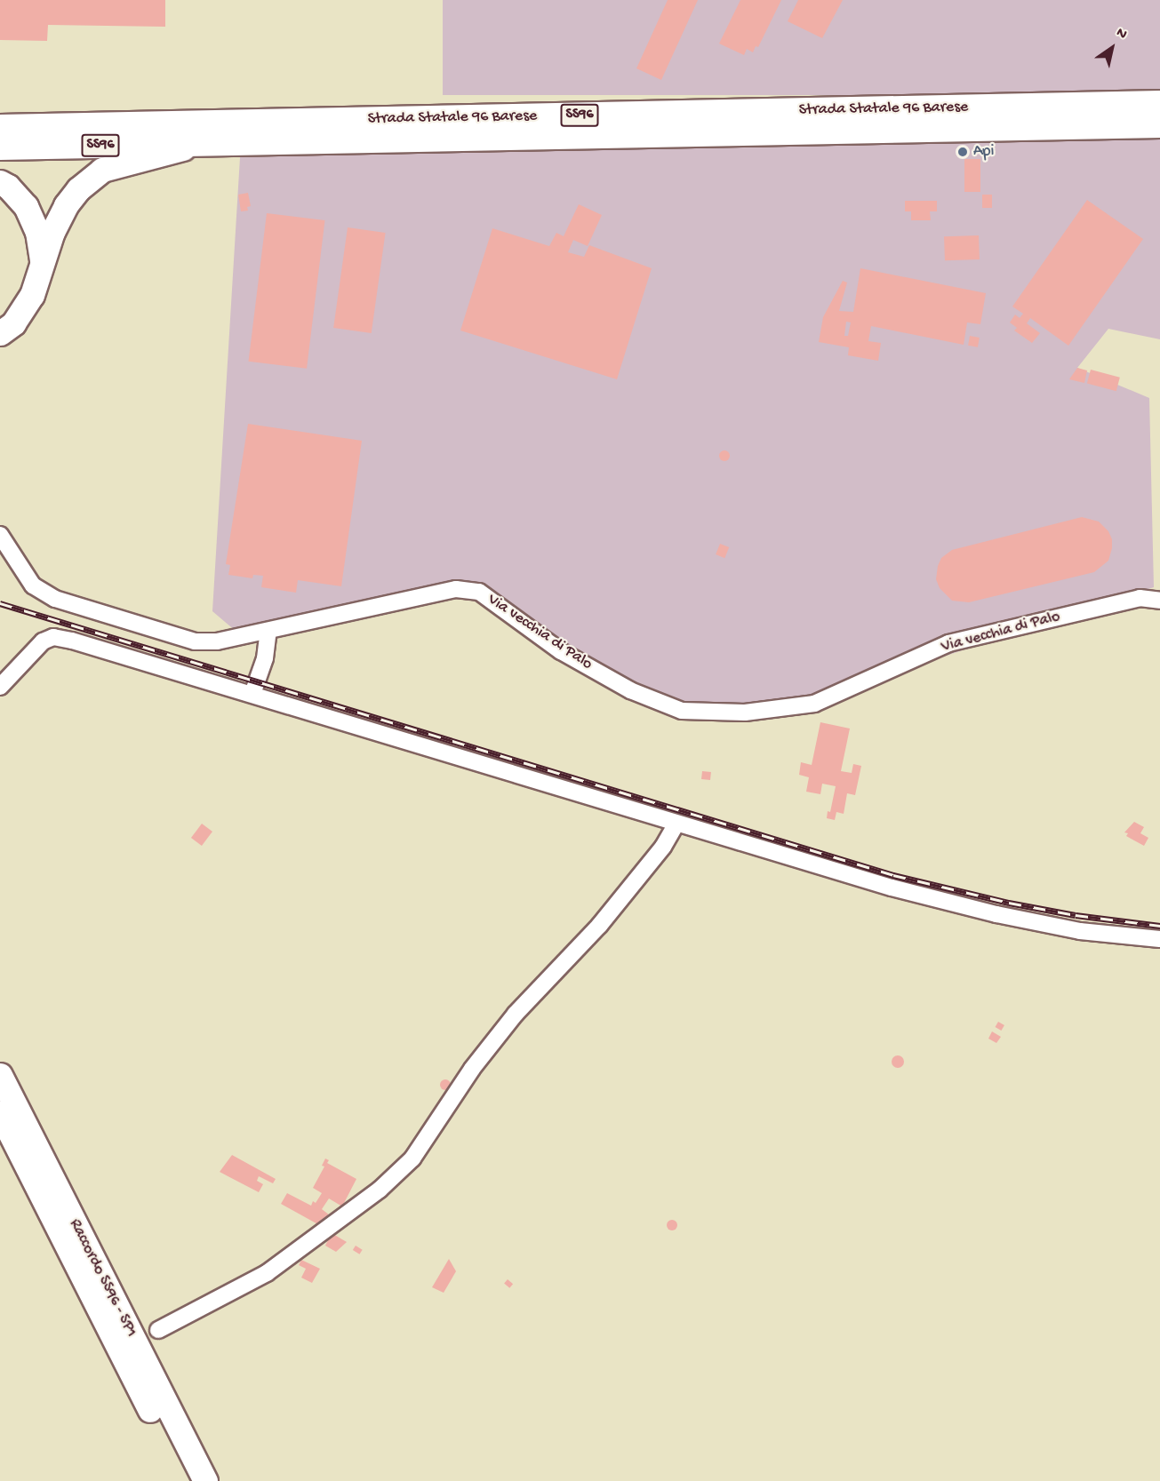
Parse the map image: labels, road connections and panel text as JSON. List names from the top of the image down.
{
  "streets": {
    "main road": ["Strada Statale 96 Barese", "SS96", "Raccordo SS96 - SP1"],
    "street": ["Via vecchia di Palo"]
  },
  "places": ["Api"],
  "north": "top right"
}
